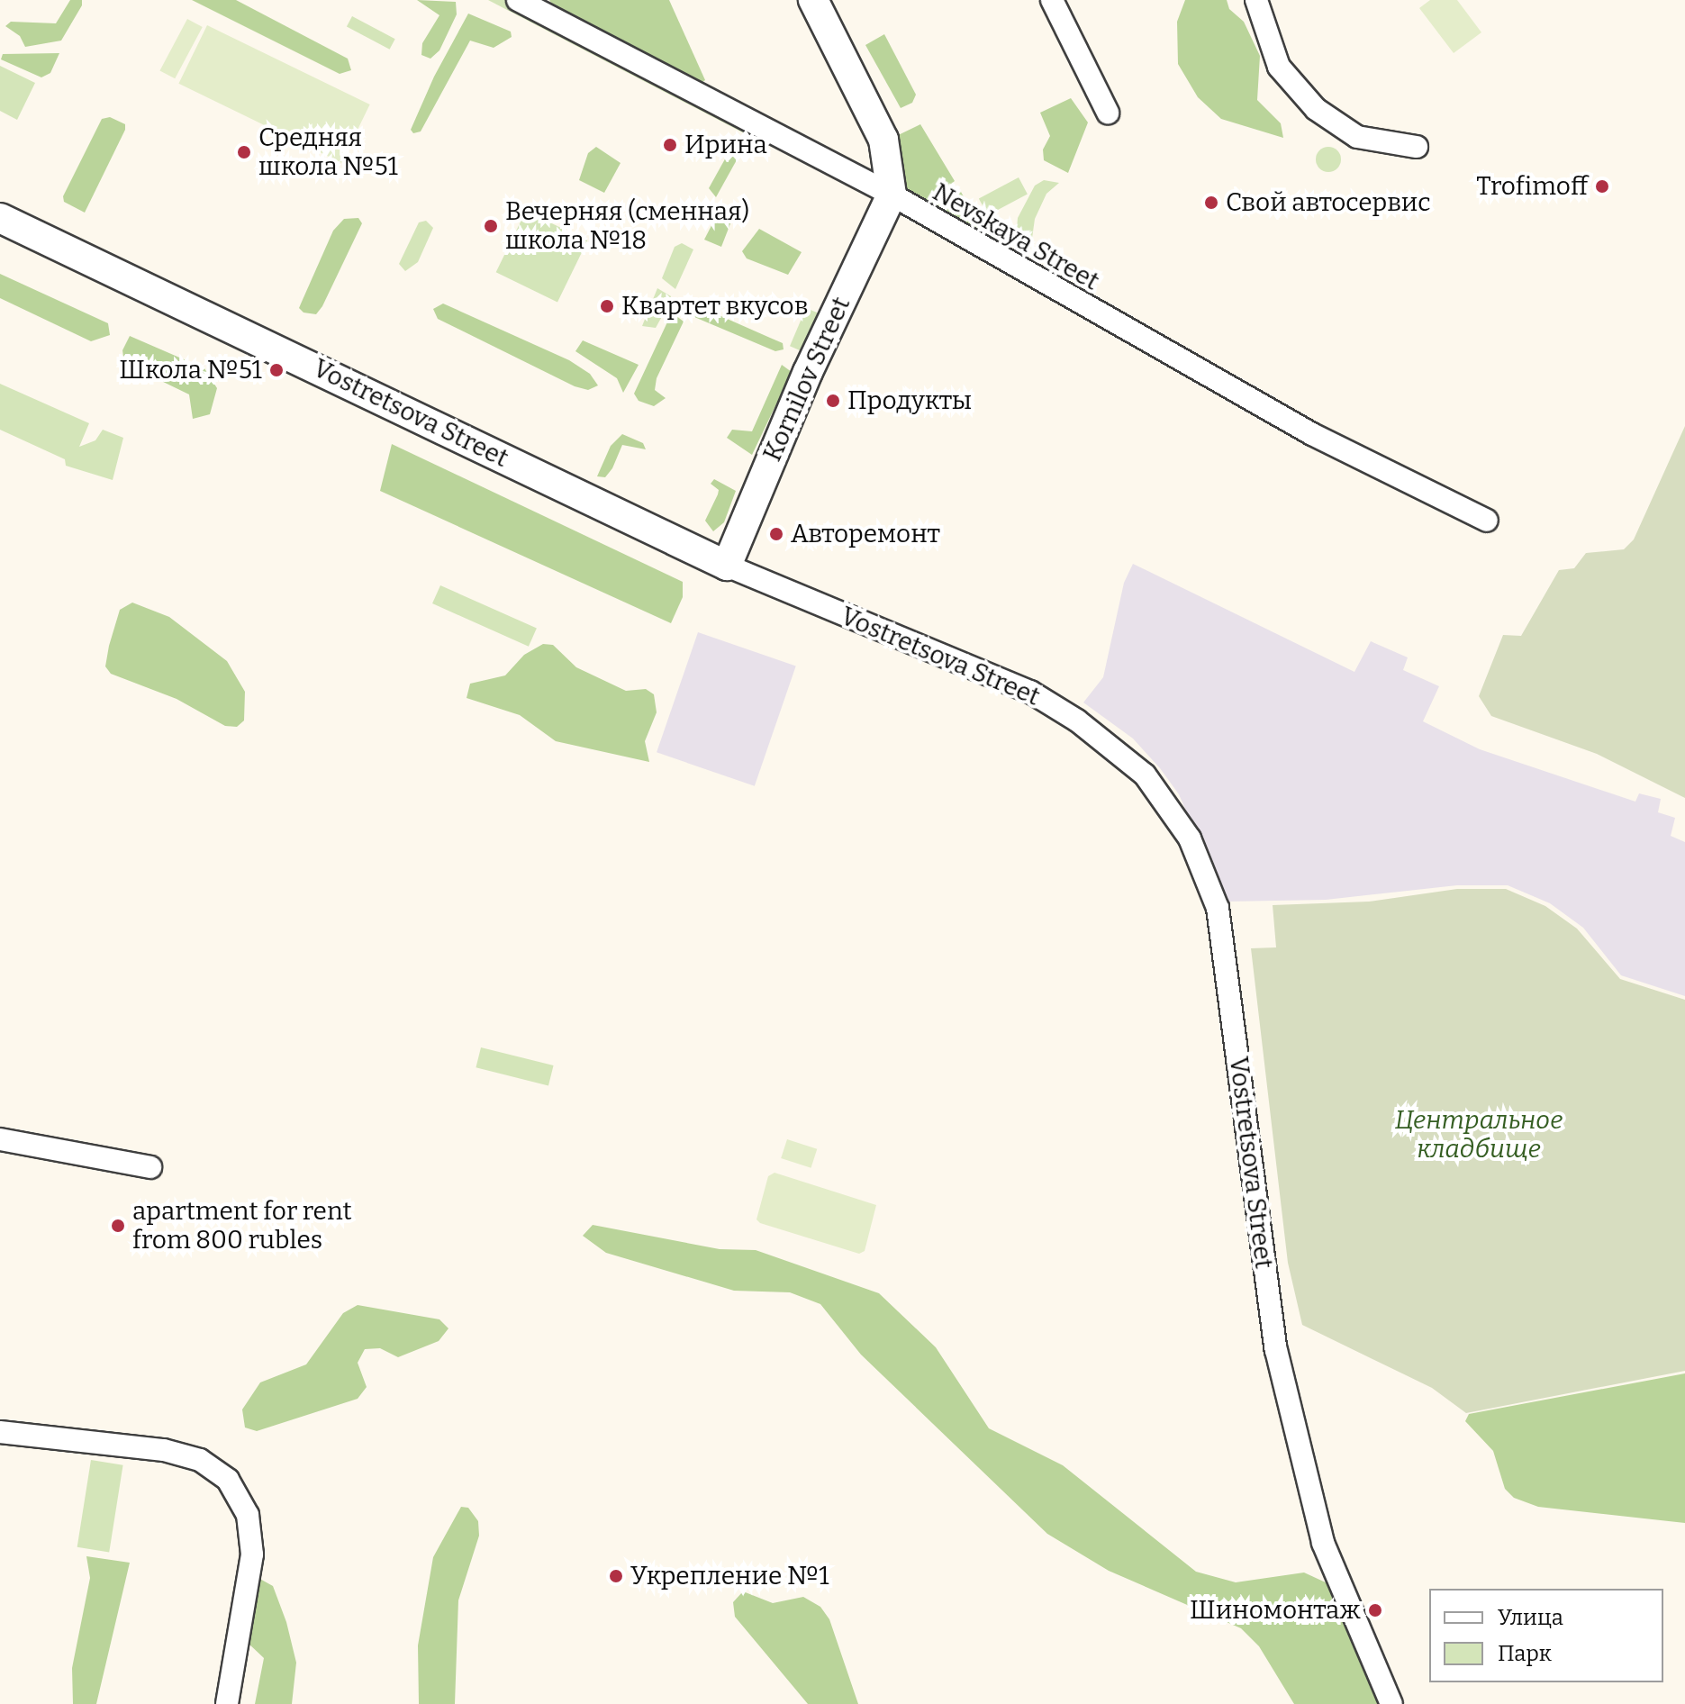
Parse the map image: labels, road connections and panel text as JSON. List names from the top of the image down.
{
  "streets": {
    "street": ["Nevskaya Street", "Kornilov Street", "Vostretsova Street"]
  },
  "crossings": [
    ["Nevskaya Street", "Kornilov Street"],
    ["Kornilov Street", "Vostretsova Street"]
  ],
  "parks": ["Центральное кладбище"],
  "places": [
    "Ирина",
    "Средняя школа №51",
    "Trofimoff",
    "Свой автосервис",
    "Вечерняя (сменная) школа №18",
    "Квартет вкусов",
    "Школа №51",
    "Продукты",
    "Авторемонт",
    "apartment for rent from 800 rubles",
    "Укрепление №1",
    "Шиномонтаж"
  ],
  "legend": ["Улица", "Парк"]
}
